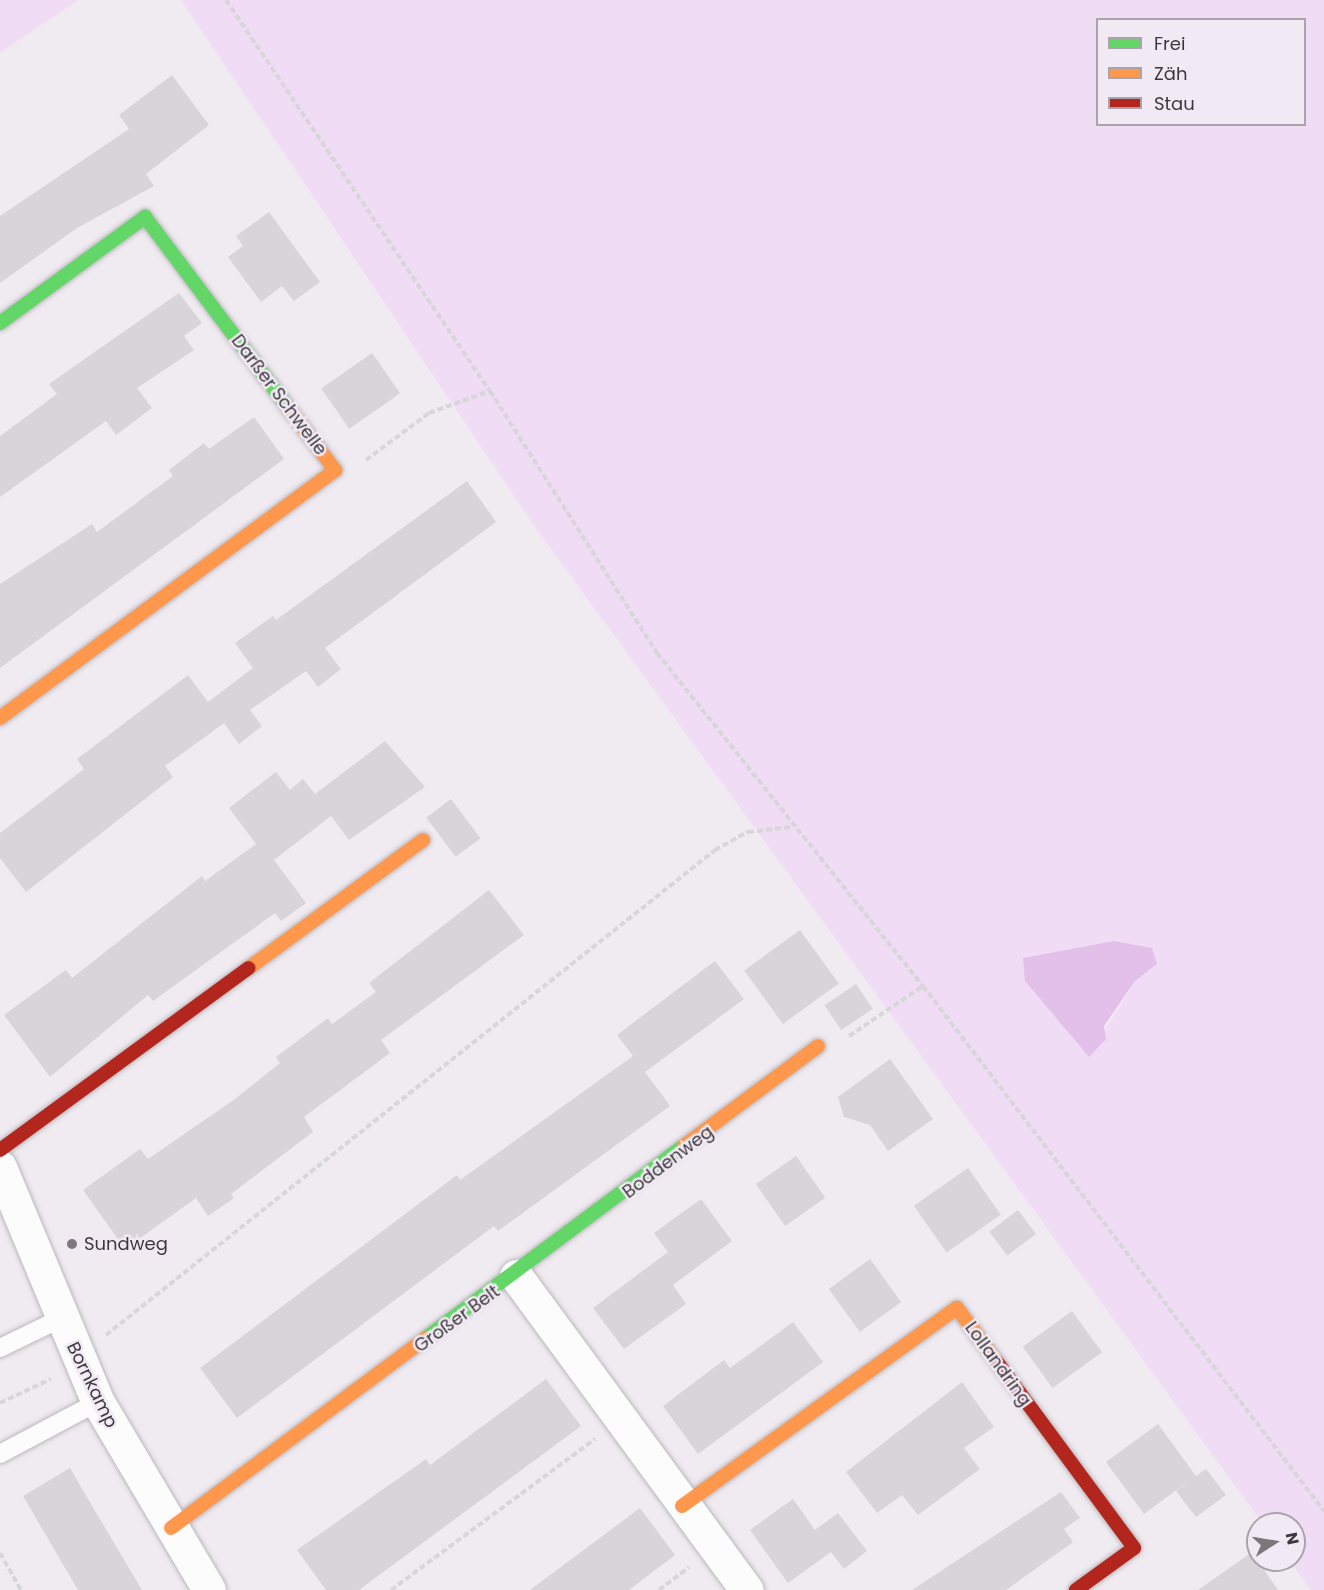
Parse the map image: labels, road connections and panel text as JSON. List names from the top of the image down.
{
  "streets": {
    "street": [
      "Darßer Schwelle",
      "Boddenweg",
      "Großer Belt",
      "Lollandring",
      "Bornkamp"
    ]
  },
  "crossings": [
    ["Boddenweg", "Großer Belt"],
    ["Großer Belt", "Lollandring"],
    ["Großer Belt", "Bornkamp"]
  ],
  "places": ["Sundweg"],
  "legend": ["Frei", "Zäh", "Stau"],
  "north": "right"
}
